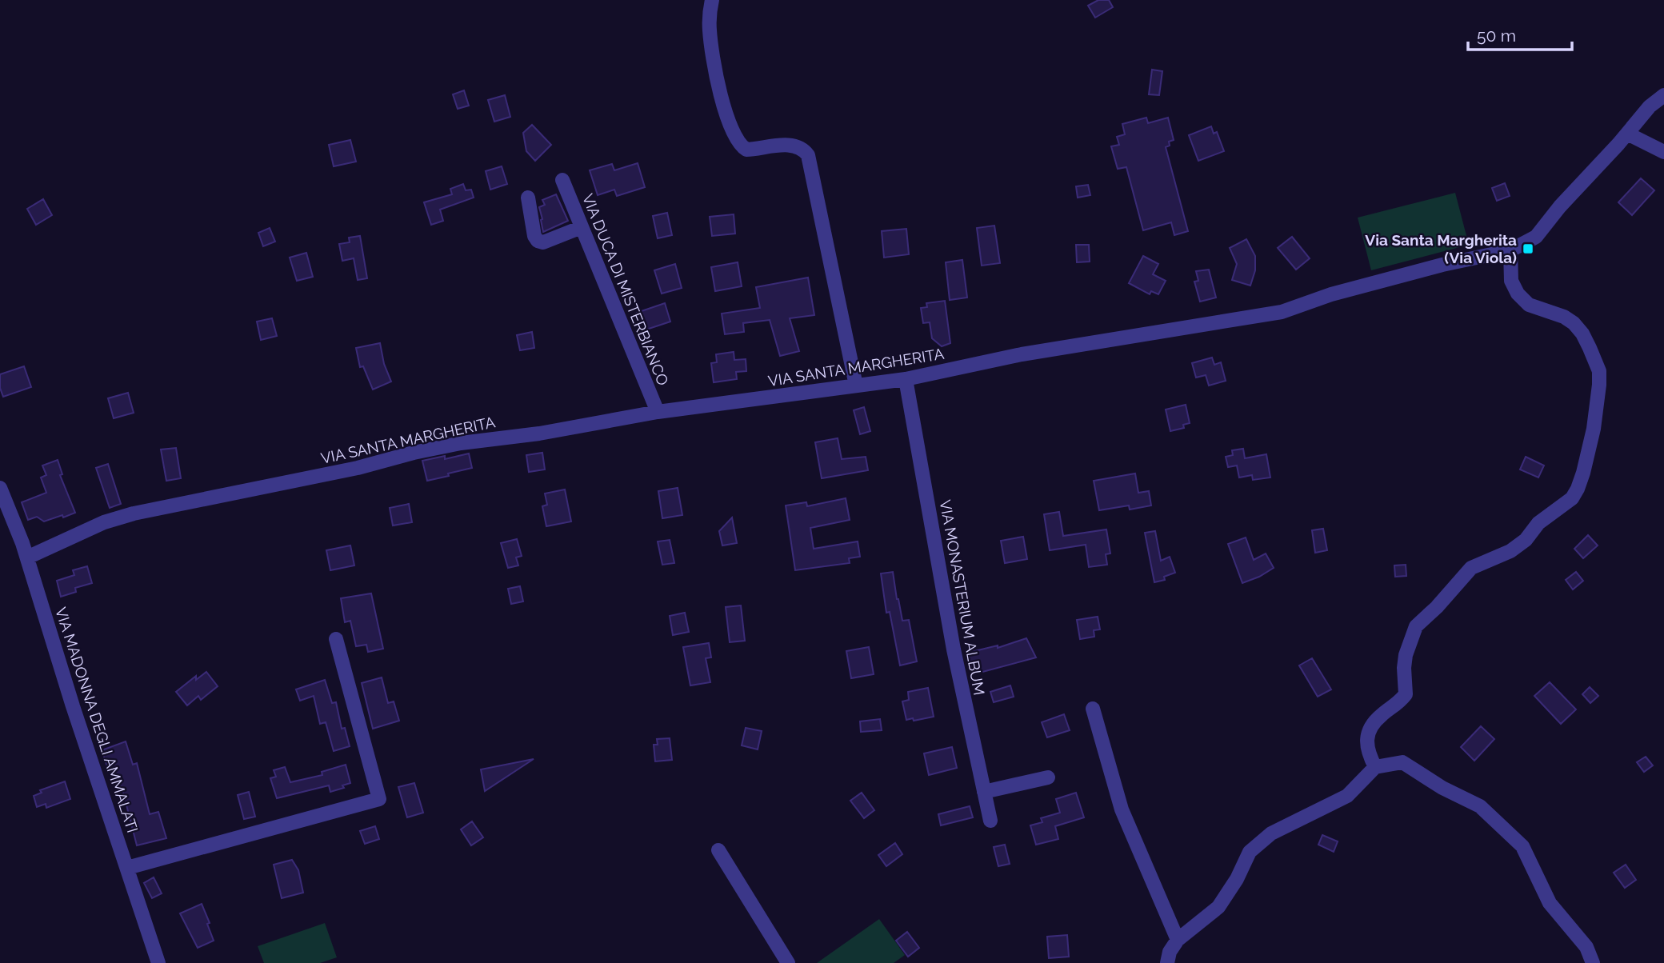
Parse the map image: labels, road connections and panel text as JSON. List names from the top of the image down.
{
  "streets": {
    "street": [
      "VIA DUCA DI MISTERBIANCO",
      "VIA SANTA MARGHERITA",
      "VIA MONASTERIUM ALBUM",
      "VIA MADONNA DEGLI AMMALATI"
    ]
  },
  "crossings": [
    ["VIA DUCA DI MISTERBIANCO", "VIA SANTA MARGHERITA"],
    ["VIA SANTA MARGHERITA", "VIA MONASTERIUM ALBUM"],
    ["VIA SANTA MARGHERITA", "VIA MADONNA DEGLI AMMALATI"]
  ],
  "places": {
    "transit": ["Via Santa Margherita (Via Viola)"]
  },
  "scale_bar": "50 m"
}
